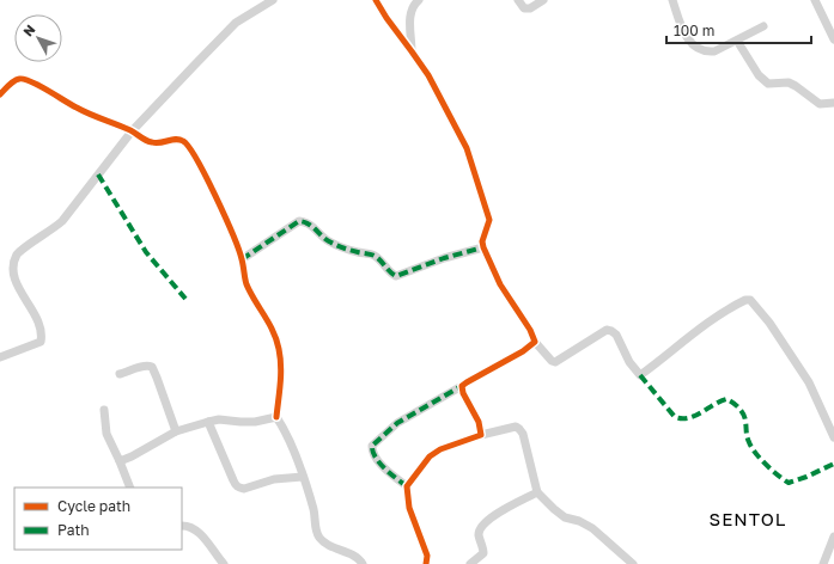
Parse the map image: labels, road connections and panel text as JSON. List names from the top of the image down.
{
  "districts": ["SENTOL"],
  "legend": ["Cycle path", "Path"],
  "scale_bar": "100 m",
  "north": "top left"
}
